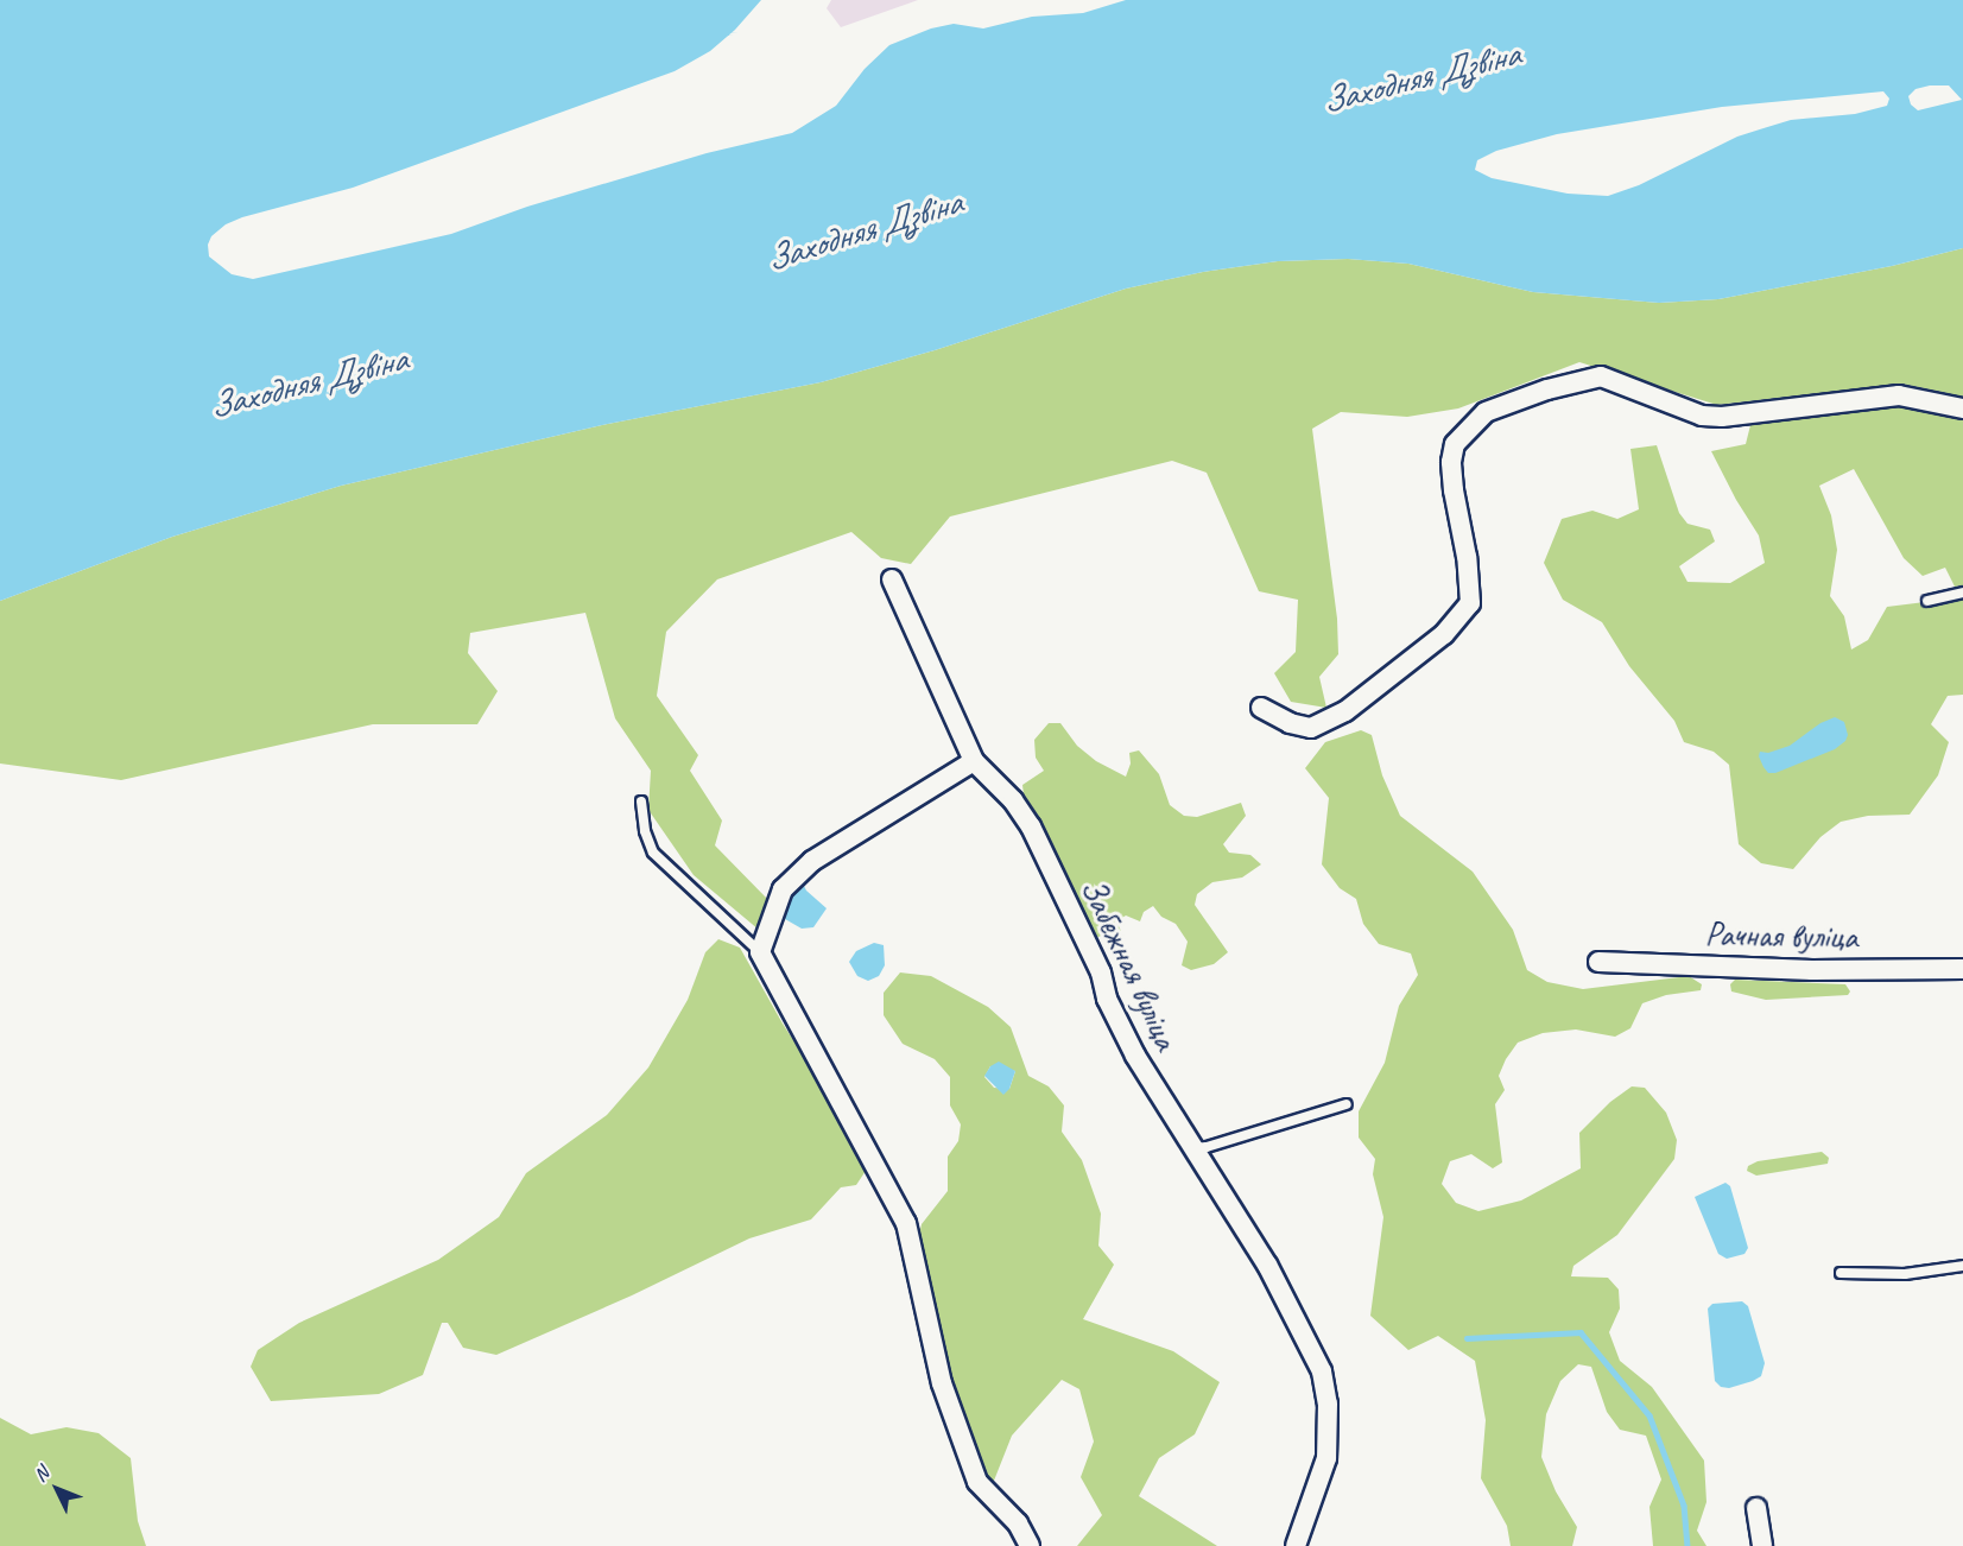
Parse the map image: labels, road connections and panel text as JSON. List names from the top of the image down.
{
  "streets": {
    "street": ["Рачная вуліца", "Забежная вуліца"]
  },
  "water": ["Заходняя Дзвіна"],
  "north": "top left"
}
